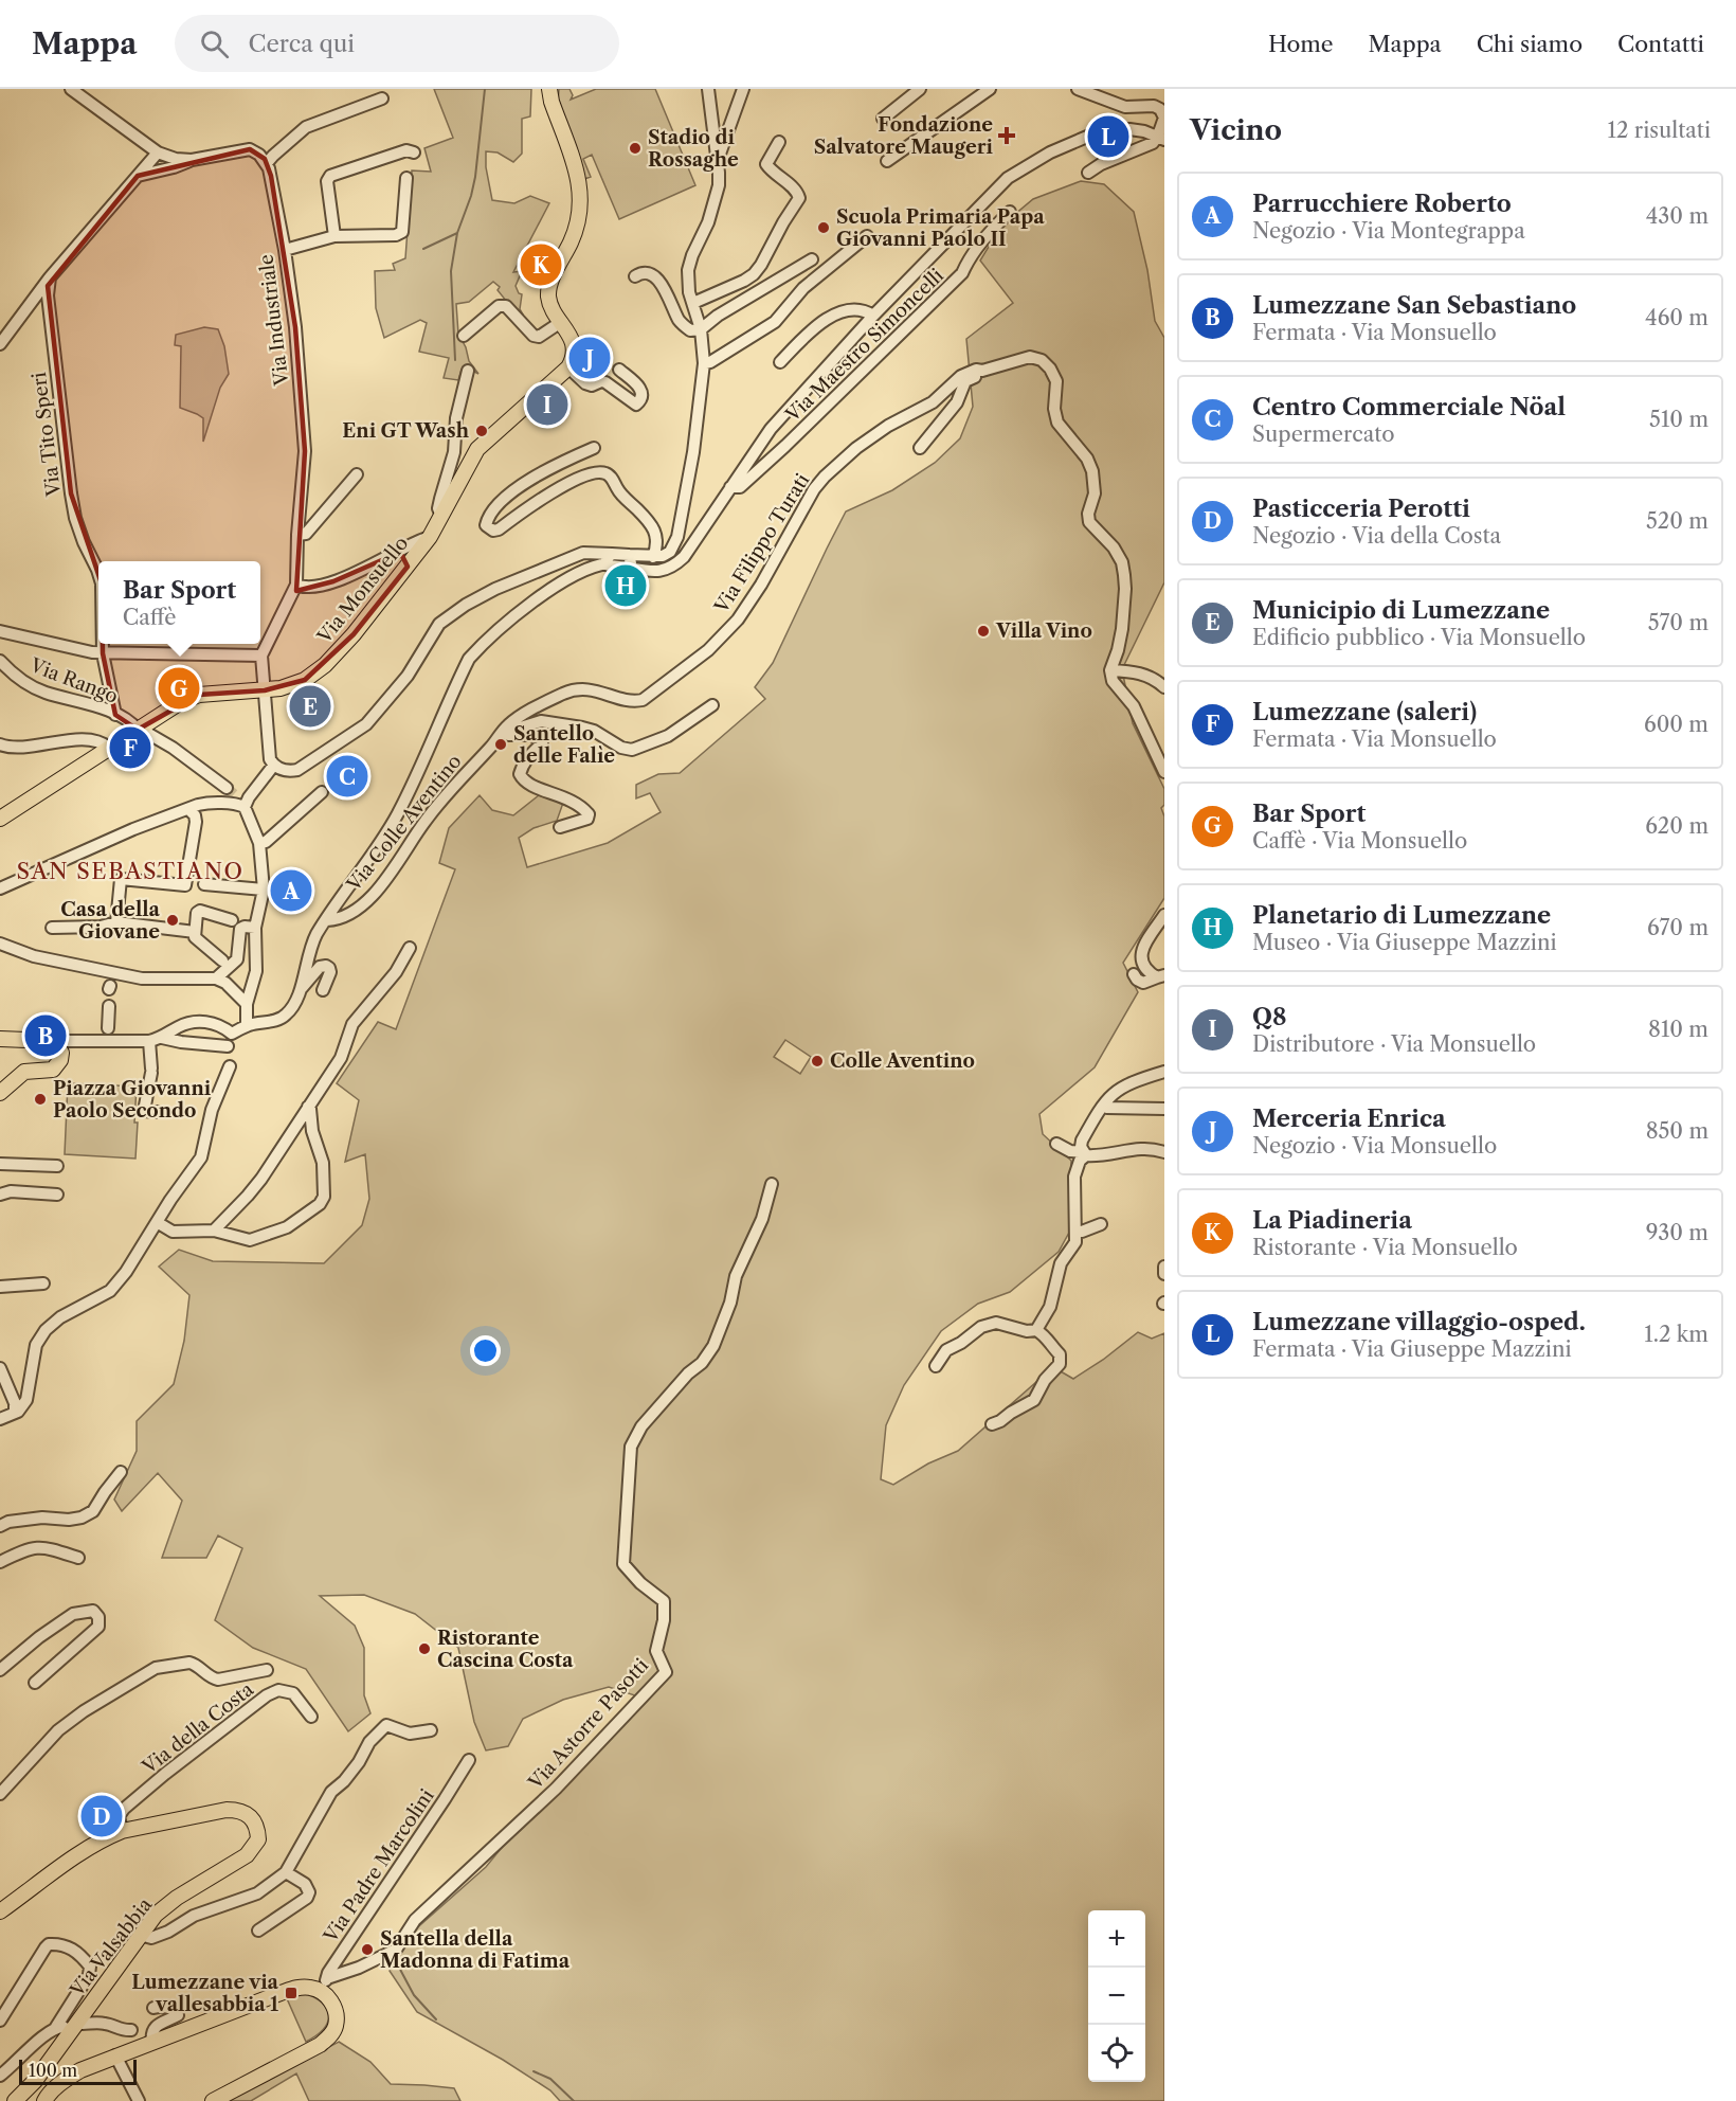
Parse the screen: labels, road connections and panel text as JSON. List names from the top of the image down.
{
  "streets": {
    "main road": ["Via Monsuello", "Via Valsabbia"],
    "street": [
      "Via Industriale",
      "Via Maestro Simoncelli",
      "Via Tito Speri",
      "Via Filippo Turati",
      "Via Rango",
      "Via Colle Aventino",
      "Via Astorre Pasotti",
      "Via della Costa",
      "Via Padre Marcolini"
    ]
  },
  "crossings": [
    ["Via Tito Speri", "Via Rango"],
    ["Via Filippo Turati", "Via Colle Aventino"],
    ["Via Monsuello", "Via Rango"],
    ["Via Astorre Pasotti", "Via Padre Marcolini"],
    ["Via della Costa", "Via Valsabbia"]
  ],
  "districts": ["SAN SEBASTIANO"],
  "places": {
    "health": ["Fondazione Salvatore Maugeri"],
    "other": [
      "Stadio di Rossaghe",
      "Scuola Primaria Papa Giovanni Paolo II",
      "Eni GT Wash",
      "Villa Vino",
      "Santello delle Falìe",
      "Casa della Giovane",
      "Colle Aventino",
      "Piazza Giovanni Paolo Secondo",
      "Ristorante Cascina Costa",
      "Santella della Madonna di Fatima"
    ],
    "transit": ["Lumezzane via vallesabbia 1"]
  },
  "scale_bar": "100 m",
  "page": {
    "header": "Mappa",
    "search": "Cerca qui",
    "nav": [
      "Home",
      "Mappa",
      "Chi siamo",
      "Contatti"
    ],
    "heading": ["Vicino", "12 risultati"],
    "pins": [
      "L",
      "K",
      "J",
      "I",
      "H",
      "G",
      "E",
      "F",
      "C",
      "A",
      "B",
      "D"
    ],
    "list": [
      {
        "mark": "A",
        "name": "Parrucchiere Roberto",
        "note": "Negozio · Via Montegrappa",
        "value": "430 m"
      },
      {
        "mark": "B",
        "name": "Lumezzane San Sebastiano",
        "note": "Fermata · Via Monsuello",
        "value": "460 m"
      },
      {
        "mark": "C",
        "name": "Centro Commerciale Nöal",
        "note": "Supermercato",
        "value": "510 m"
      },
      {
        "mark": "D",
        "name": "Pasticceria Perotti",
        "note": "Negozio · Via della Costa",
        "value": "520 m"
      },
      {
        "mark": "E",
        "name": "Municipio di Lumezzane",
        "note": "Edificio pubblico · Via Monsuello",
        "value": "570 m"
      },
      {
        "mark": "F",
        "name": "Lumezzane (saleri)",
        "note": "Fermata · Via Monsuello",
        "value": "600 m"
      },
      {
        "mark": "G",
        "name": "Bar Sport",
        "note": "Caffè · Via Monsuello",
        "value": "620 m"
      },
      {
        "mark": "H",
        "name": "Planetario di Lumezzane",
        "note": "Museo · Via Giuseppe Mazzini",
        "value": "670 m"
      },
      {
        "mark": "I",
        "name": "Q8",
        "note": "Distributore · Via Monsuello",
        "value": "810 m"
      },
      {
        "mark": "J",
        "name": "Merceria Enrica",
        "note": "Negozio · Via Monsuello",
        "value": "850 m"
      },
      {
        "mark": "K",
        "name": "La Piadineria",
        "note": "Ristorante · Via Monsuello",
        "value": "930 m"
      },
      {
        "mark": "L",
        "name": "Lumezzane villaggio-osped.",
        "note": "Fermata · Via Giuseppe Mazzini",
        "value": "1.2 km"
      }
    ],
    "popup": ["Bar Sport", "Caffè"],
    "map_buttons": ["+", "−"],
    "scale": "100 m"
  }
}
